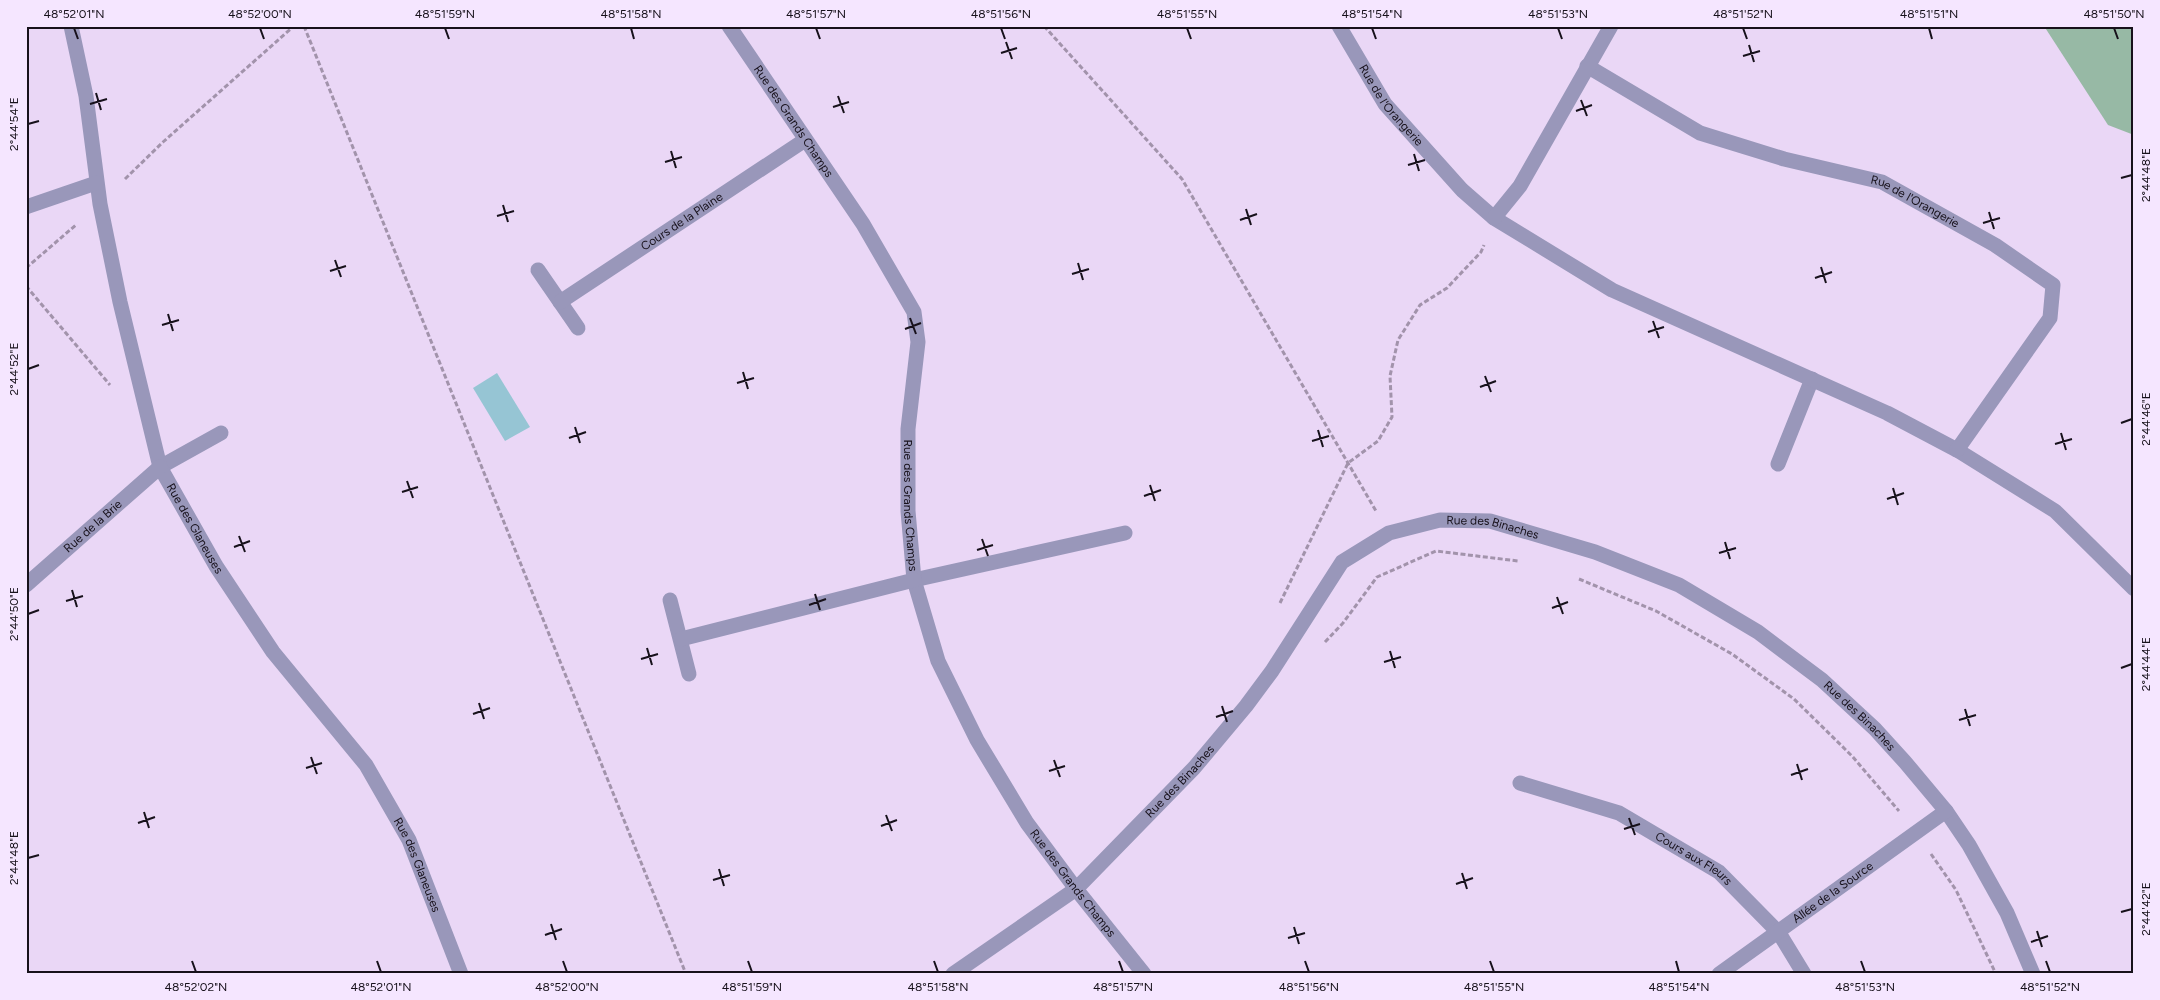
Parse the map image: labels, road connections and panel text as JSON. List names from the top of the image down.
{
  "streets": {
    "street": [
      "Rue de l'Orangerie",
      "Rue des Grands Champs",
      "Cours de la Plaine",
      "Rue de la Brie",
      "Rue des Glaneuses",
      "Rue des Binaches",
      "Cours aux Fleurs",
      "Allée de la Source"
    ]
  },
  "crossings": [
    ["Rue des Grands Champs", "Cours de la Plaine"],
    ["Rue des Grands Champs", "Rue des Binaches"],
    ["Rue de la Brie", "Rue des Glaneuses"],
    ["Rue des Binaches", "Allée de la Source"],
    ["Cours aux Fleurs", "Allée de la Source"]
  ],
  "coordinates": [
    "48°52'01\"N",
    "48°52'00\"N",
    "48°51'59\"N",
    "48°51'58\"N",
    "48°51'57\"N",
    "48°51'56\"N",
    "48°51'55\"N",
    "48°51'54\"N",
    "48°51'53\"N",
    "48°51'52\"N",
    "48°51'51\"N",
    "48°51'50\"N",
    "2°44'54\"E",
    "2°44'48\"E",
    "2°44'52\"E",
    "2°44'46\"E",
    "2°44'50\"E",
    "2°44'44\"E",
    "2°44'42\"E",
    "48°52'02\"N"
  ]
}
